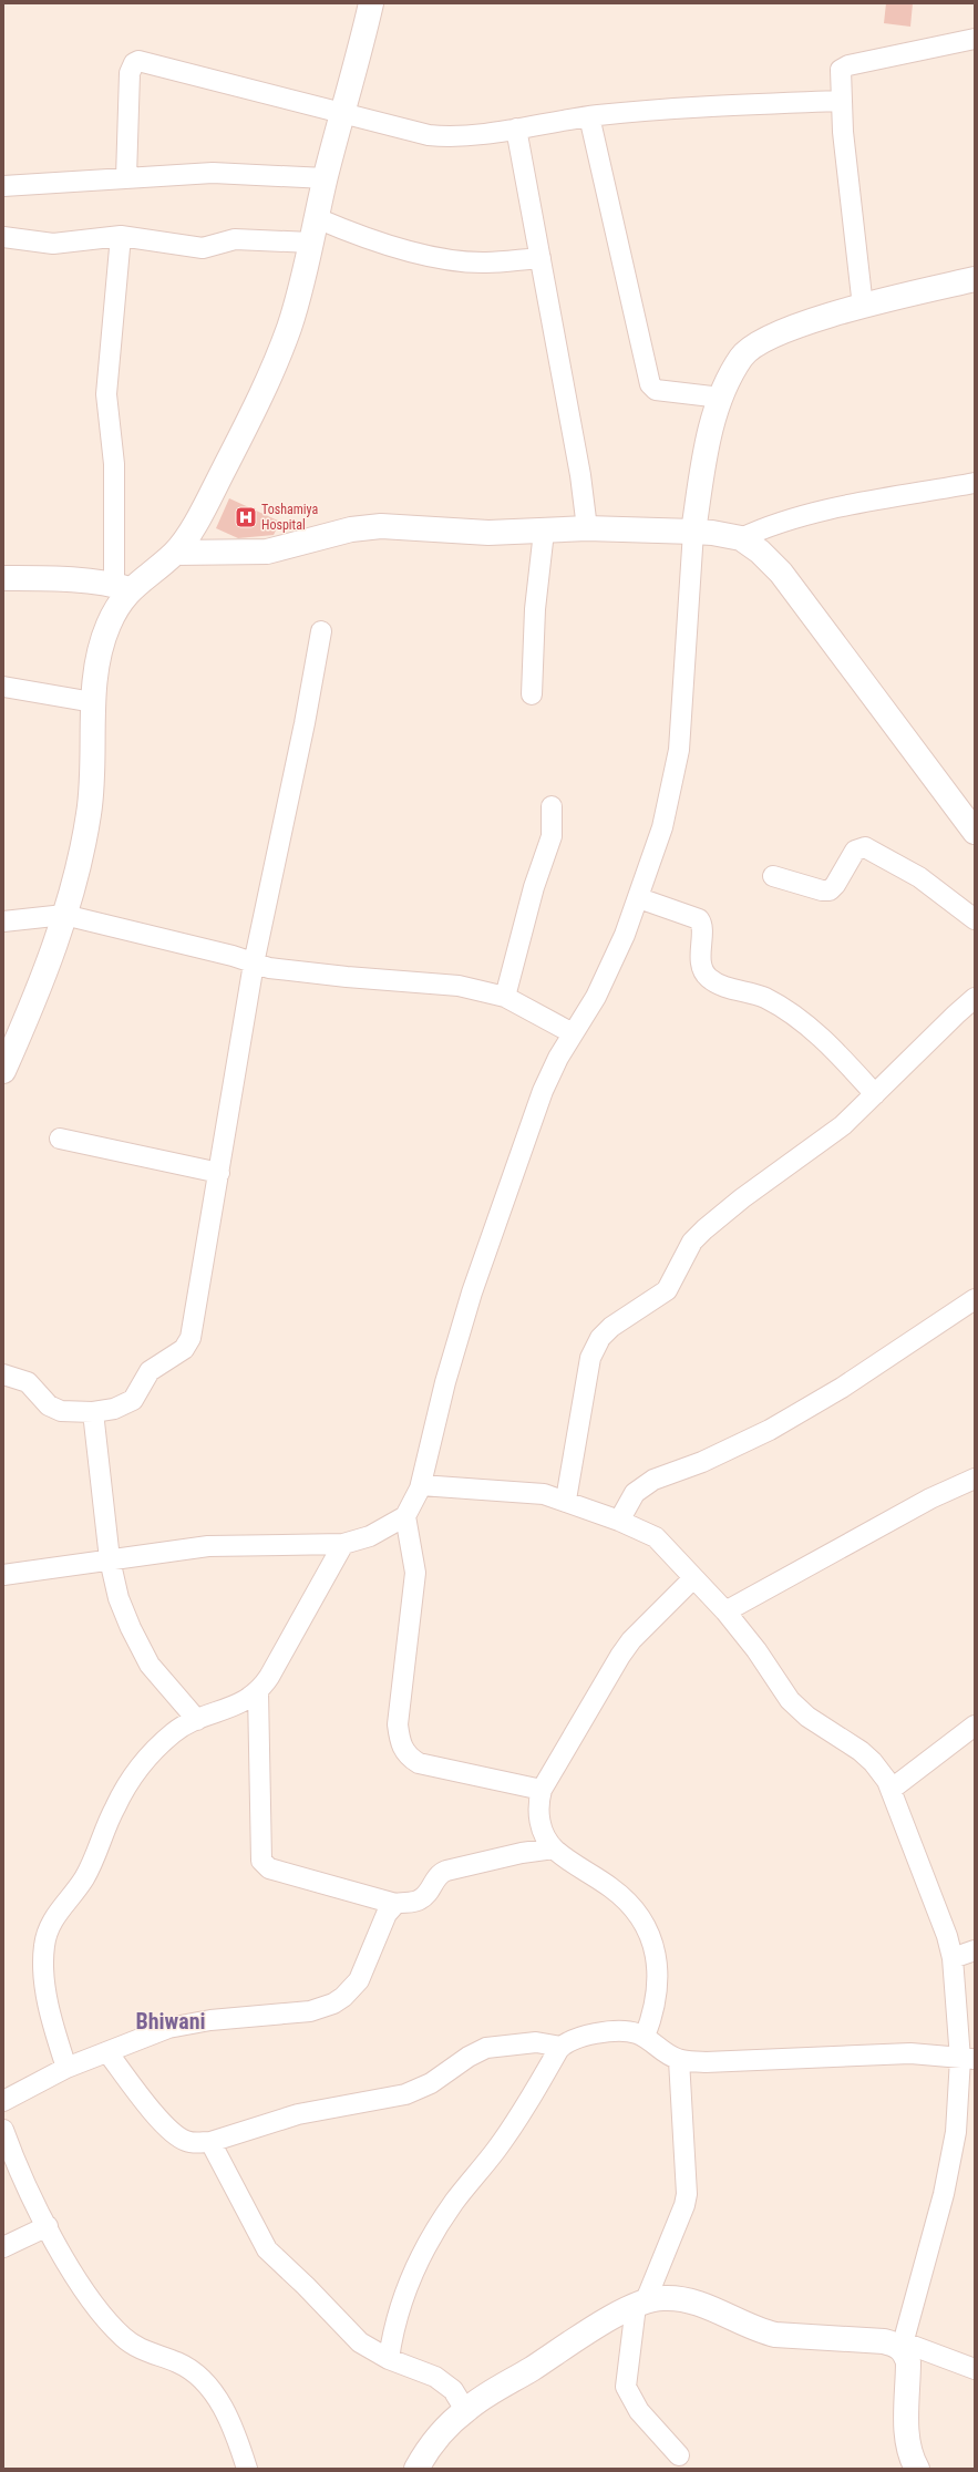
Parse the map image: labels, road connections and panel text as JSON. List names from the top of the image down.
{
  "districts": ["Bhiwani"],
  "places": {
    "hospital": ["Toshamiya Hospital"]
  }
}
